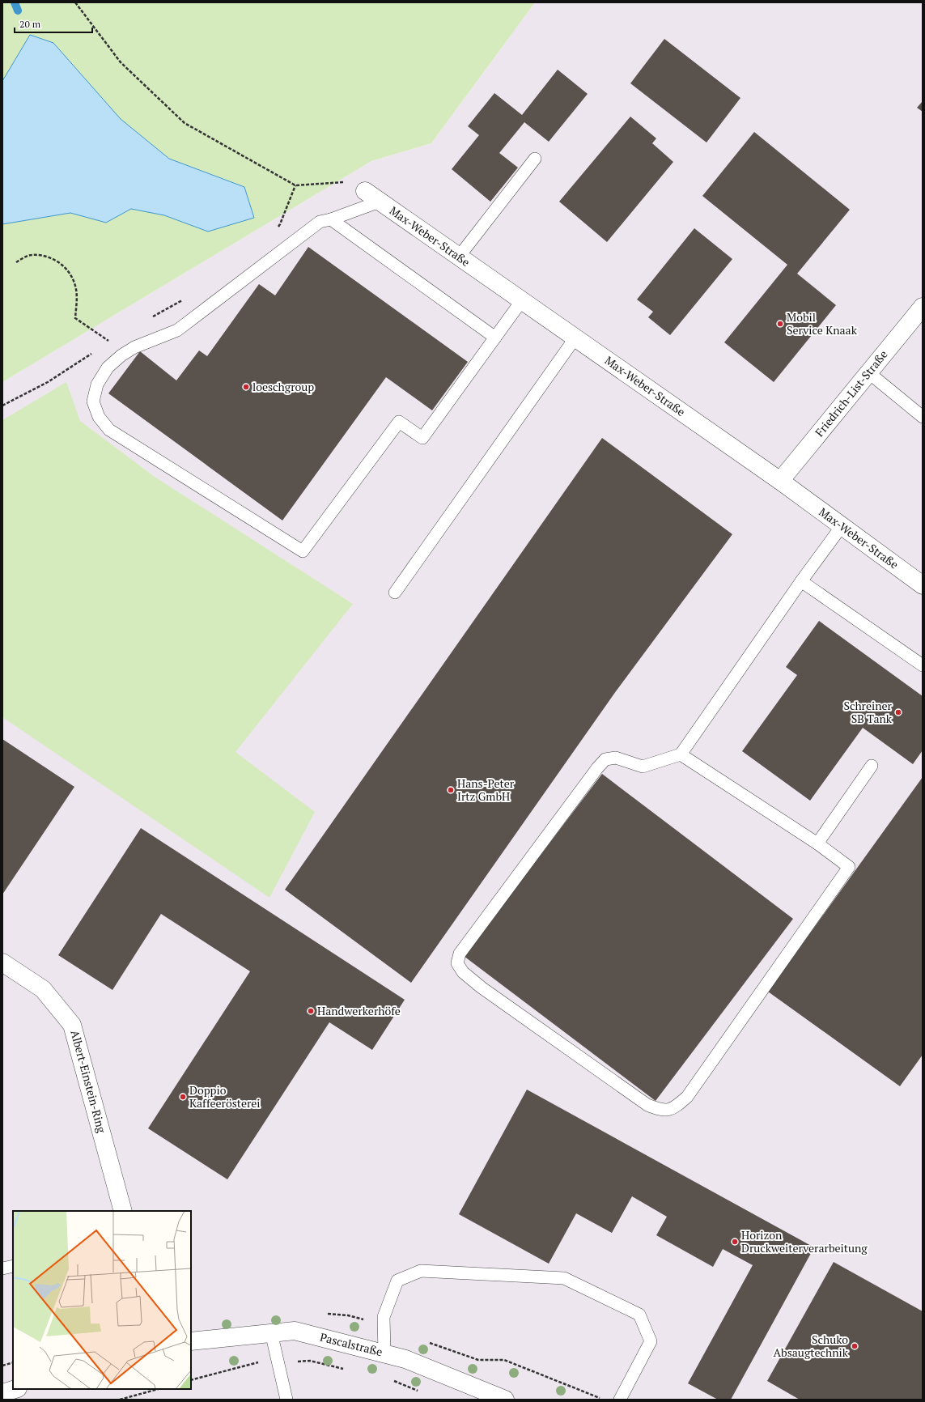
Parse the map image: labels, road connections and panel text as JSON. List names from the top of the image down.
{
  "streets": {
    "street": [
      "Max-Weber-Straße",
      "Friedrich-List-Straße",
      "Albert-Einstein-Ring",
      "Pascalstraße"
    ]
  },
  "crossings": [
    ["Max-Weber-Straße", "Friedrich-List-Straße"]
  ],
  "places": [
    "Mobil Service Knaak",
    "loeschgroup",
    "Schreiner SB Tank",
    "Hans-Peter Irtz GmbH",
    "Handwerkerhöfe",
    "Doppio Kaffeerösterei",
    "Horizon Druckweiterverarbeitung",
    "Schuko Absaugtechnik"
  ],
  "scale_bar": "20 m"
}
